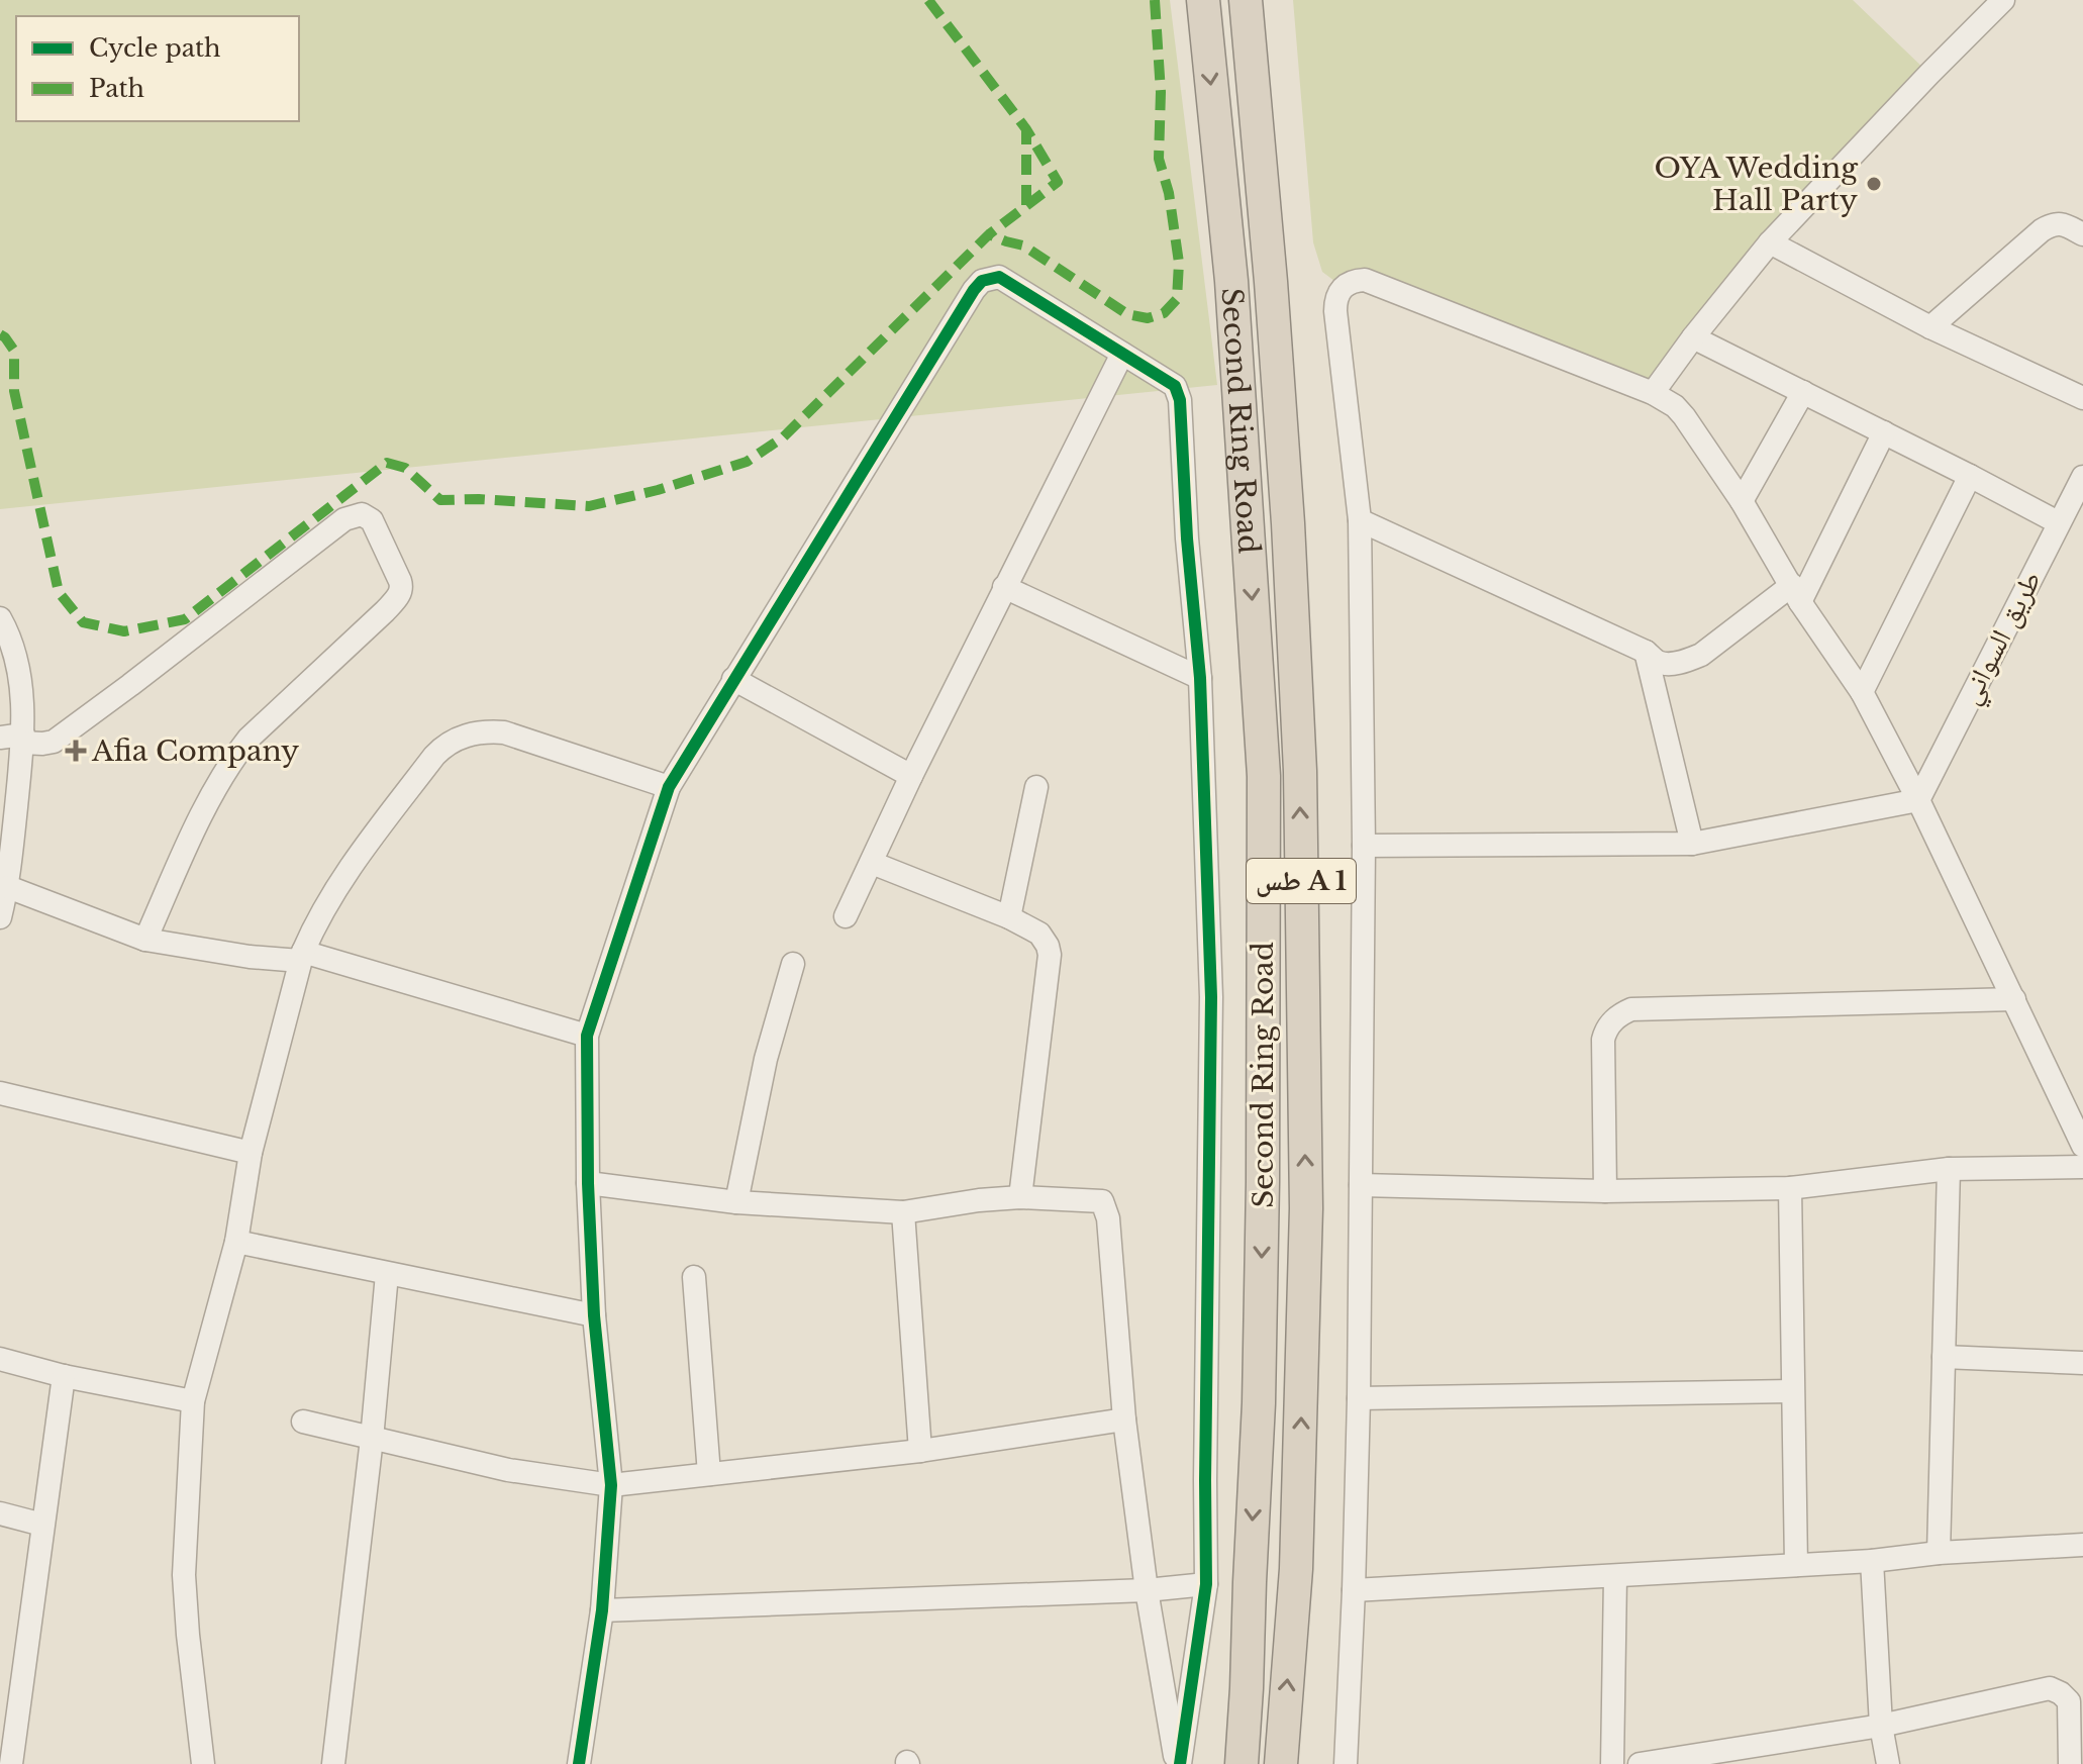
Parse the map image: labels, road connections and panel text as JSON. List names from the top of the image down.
{
  "streets": {
    "highway": ["Second Ring Road", "طس A 1"],
    "street": ["طريق السواني"]
  },
  "places": {
    "other": ["OYA Wedding Hall Party"],
    "health": ["Afia Company"]
  },
  "legend": ["Cycle path", "Path"]
}
